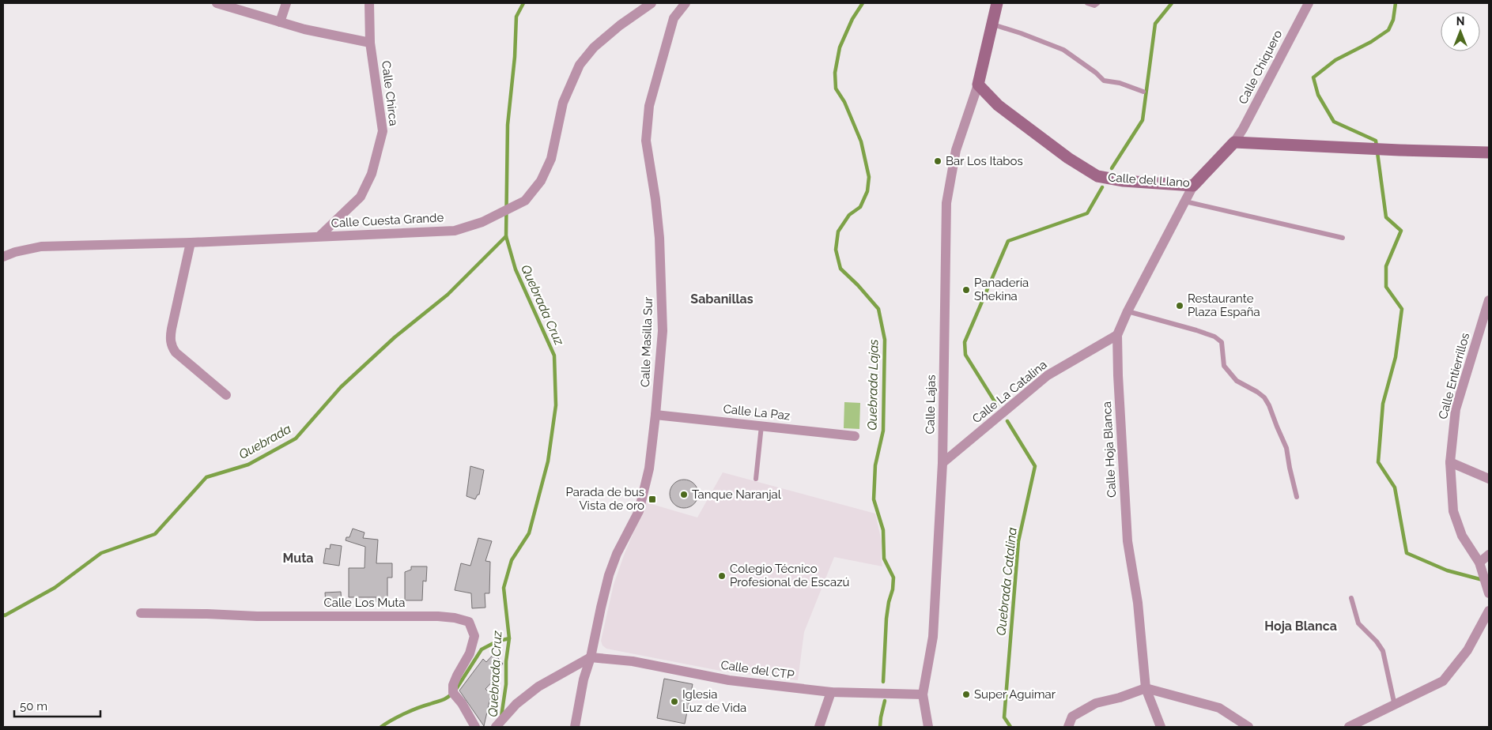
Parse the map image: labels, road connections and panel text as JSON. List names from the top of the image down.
{
  "streets": {
    "main road": ["Calle del Llano"],
    "street": [
      "Calle Chiquero",
      "Calle Chirca",
      "Calle Cuesta Grande",
      "Calle Masilla Sur",
      "Calle Entierrillos",
      "Calle La Catalina",
      "Calle Lajas",
      "Calle La Paz",
      "Calle Hoja Blanca",
      "Calle Los Muta",
      "Calle del CTP"
    ]
  },
  "crossings": [
    ["Calle Chiquero", "Calle del Llano"],
    ["Calle Chirca", "Calle Cuesta Grande"],
    ["Calle del Llano", "Calle Lajas"],
    ["Calle del Llano", "Calle Hoja Blanca"],
    ["Calle Masilla Sur", "Calle La Paz"],
    ["Calle Masilla Sur", "Calle del CTP"],
    ["Calle La Catalina", "Calle Lajas"],
    ["Calle La Catalina", "Calle Hoja Blanca"],
    ["Calle Lajas", "Calle del CTP"]
  ],
  "districts": ["Sabanillas", "Muta", "Hoja Blanca"],
  "water": [
    "Quebrada Cruz",
    "Quebrada Lajas",
    "Quebrada",
    "Quebrada Catalina"
  ],
  "places": {
    "other": [
      "Bar Los Itabos",
      "Panadería Shekina",
      "Restaurante Plaza España",
      "Tanque Naranjal",
      "Colegio Técnico Profesional de Escazú",
      "Super Aguimar",
      "Iglesia Luz de Vida"
    ],
    "transit": ["Parada de bus Vista de oro"]
  },
  "scale_bar": "50 m",
  "north": "top"
}
